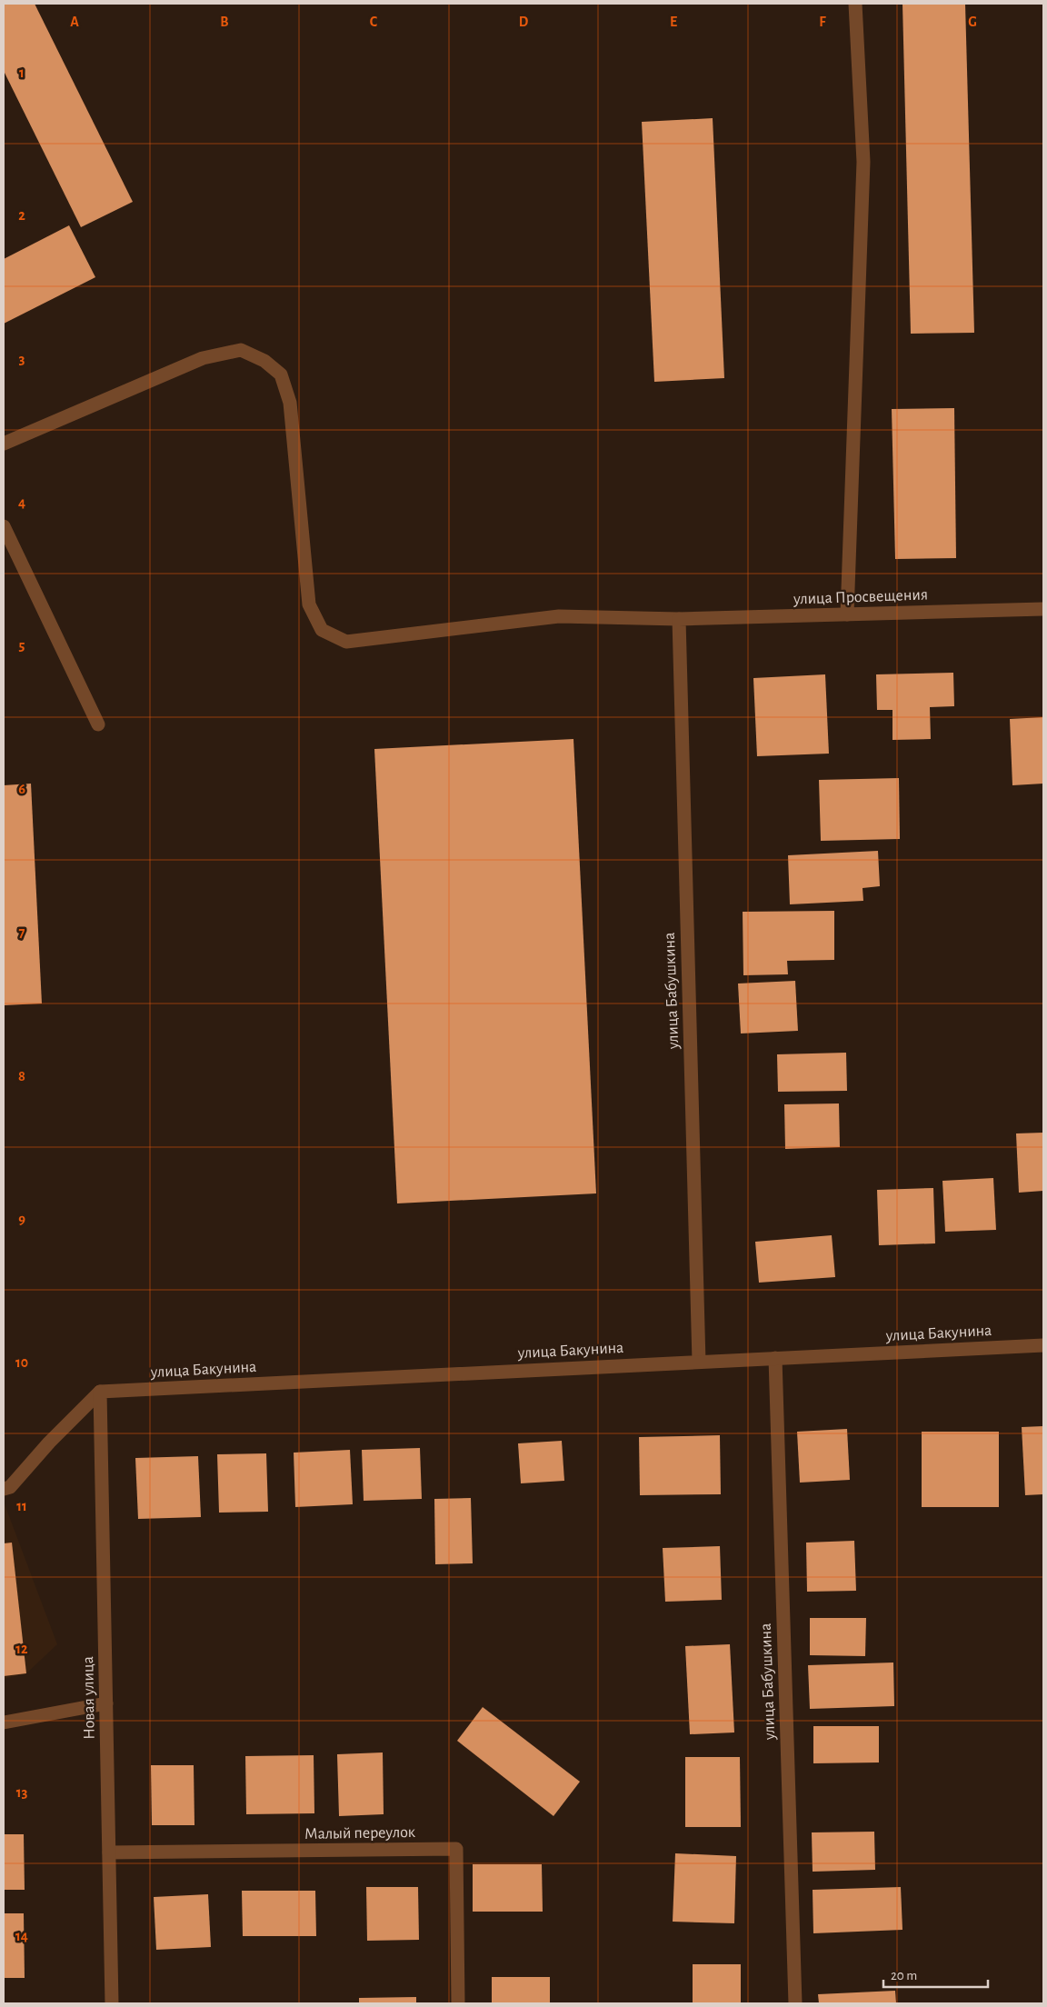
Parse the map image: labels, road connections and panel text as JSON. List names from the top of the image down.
{
  "streets": {
    "street": [
      "улица Просвещения",
      "улица Бабушкина",
      "улица Бакунина",
      "Новая улица",
      "Малый переулок"
    ]
  },
  "crossings": [
    ["улица Просвещения", "улица Бабушкина"],
    ["улица Бабушкина", "улица Бакунина"],
    ["улица Бакунина", "Новая улица"],
    ["Новая улица", "Малый переулок"]
  ],
  "scale_bar": "20 m",
  "grid": {
    "columns": [
      "A",
      "B",
      "C",
      "D",
      "E",
      "F",
      "G"
    ],
    "rows": [
      "1",
      "2",
      "3",
      "4",
      "5",
      "6",
      "7",
      "8",
      "9",
      "10",
      "11",
      "12",
      "13",
      "14"
    ]
  }
}
